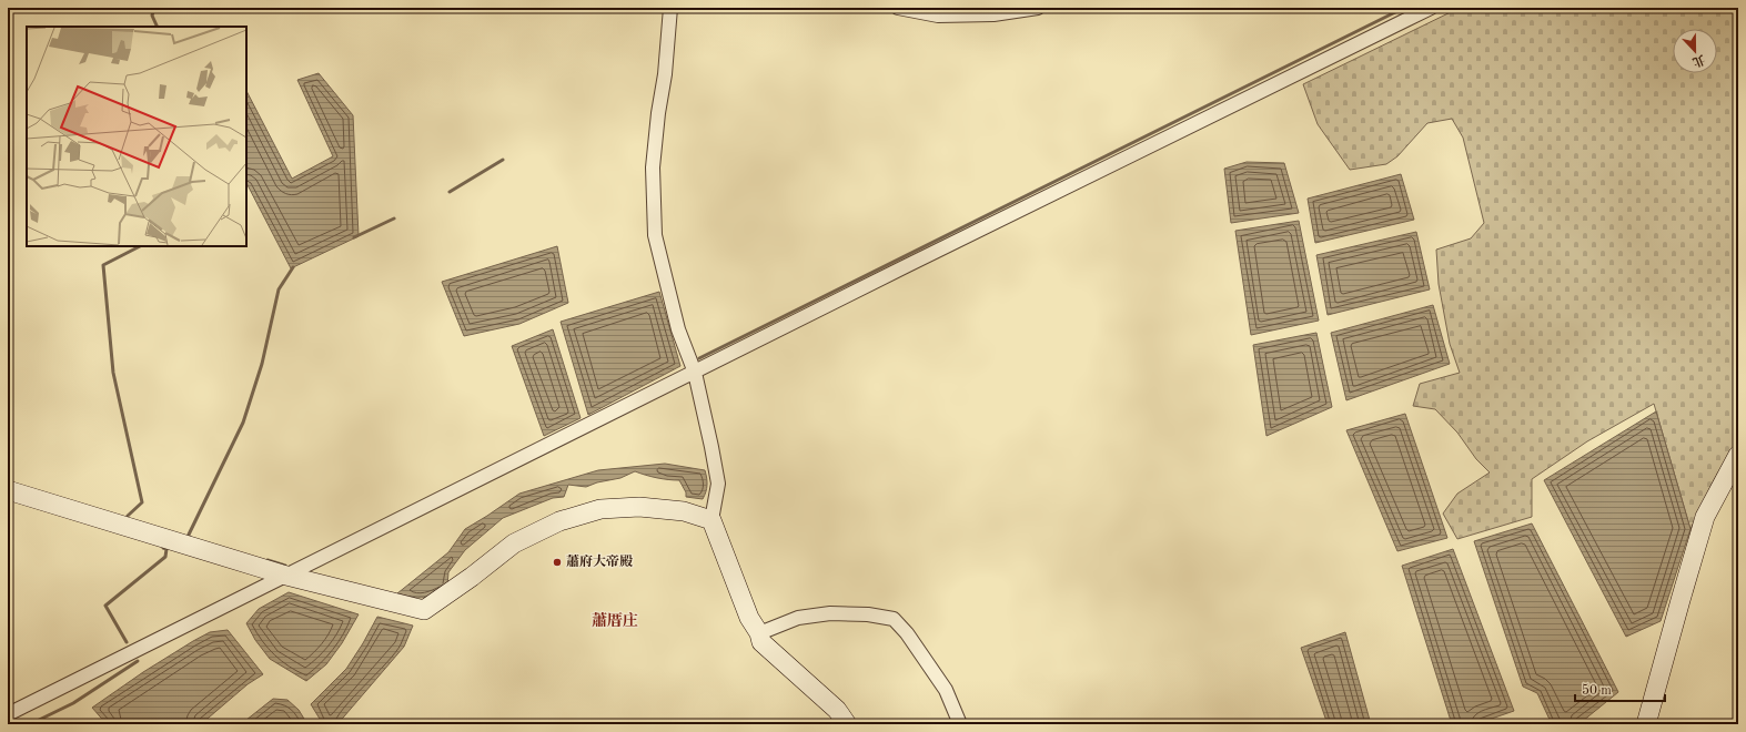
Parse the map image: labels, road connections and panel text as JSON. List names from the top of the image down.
{
  "districts": ["蕭厝庄"],
  "places": ["蕭府大帝殿"],
  "scale_bar": "50 m",
  "north": "bottom"
}
